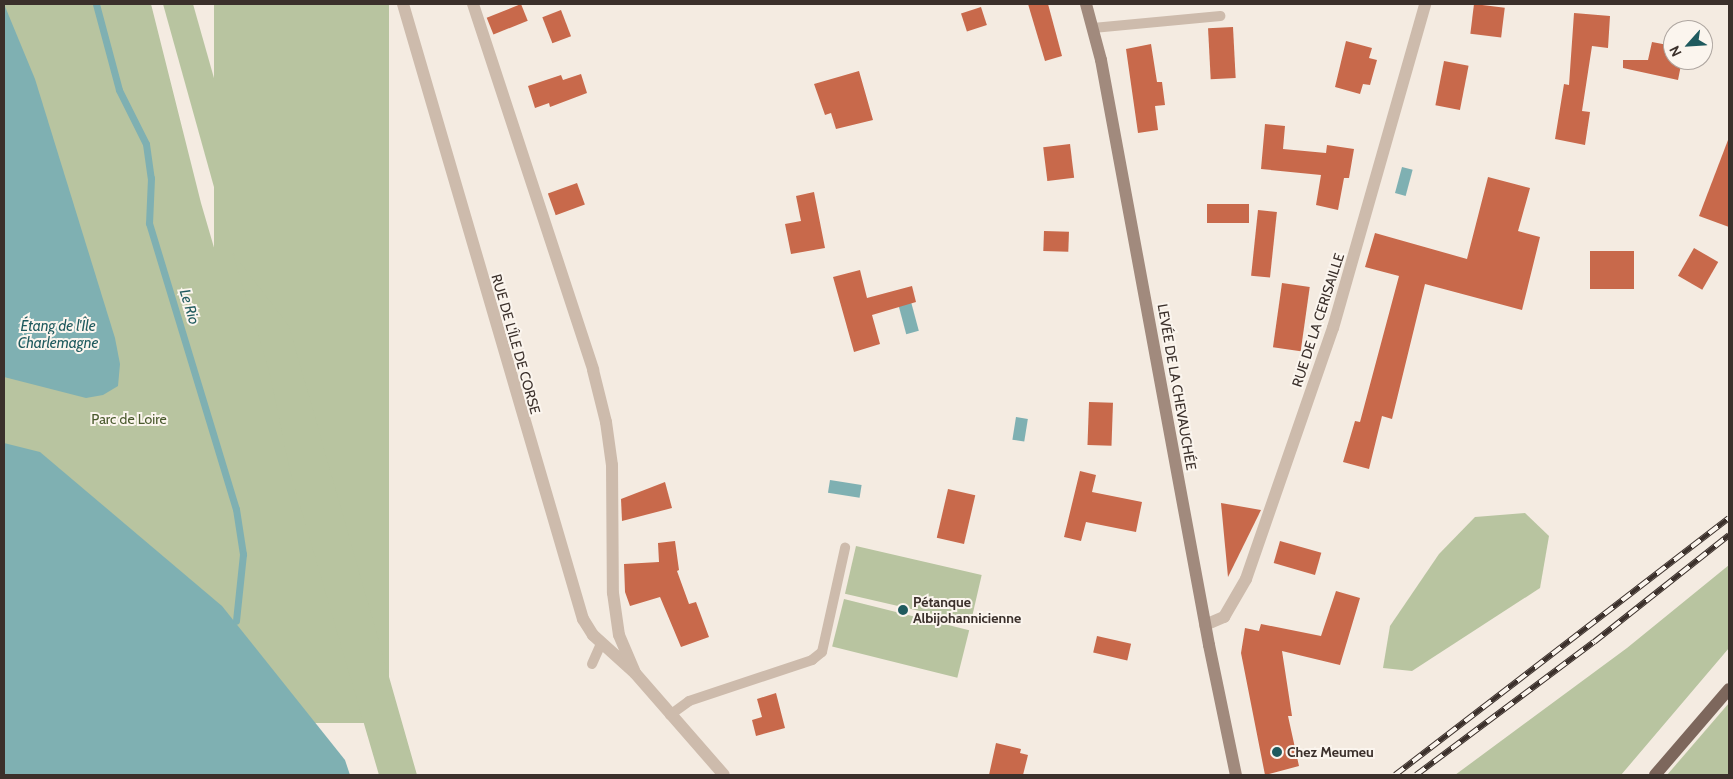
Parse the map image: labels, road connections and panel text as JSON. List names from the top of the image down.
{
  "streets": {
    "street": ["RUE DE LA CERISAILLE", "RUE DE L'ÎLE DE CORSE", "LEVÉE DE LA CHEVAUCHÉE"]
  },
  "crossings": [
    ["RUE DE LA CERISAILLE", "LEVÉE DE LA CHEVAUCHÉE"]
  ],
  "water": ["Le Rio", "Étang de l'Île Charlemagne"],
  "parks": ["Parc de Loire"],
  "places": ["Pétanque Albijohannicienne", "Chez Meumeu"],
  "north": "bottom left"
}
